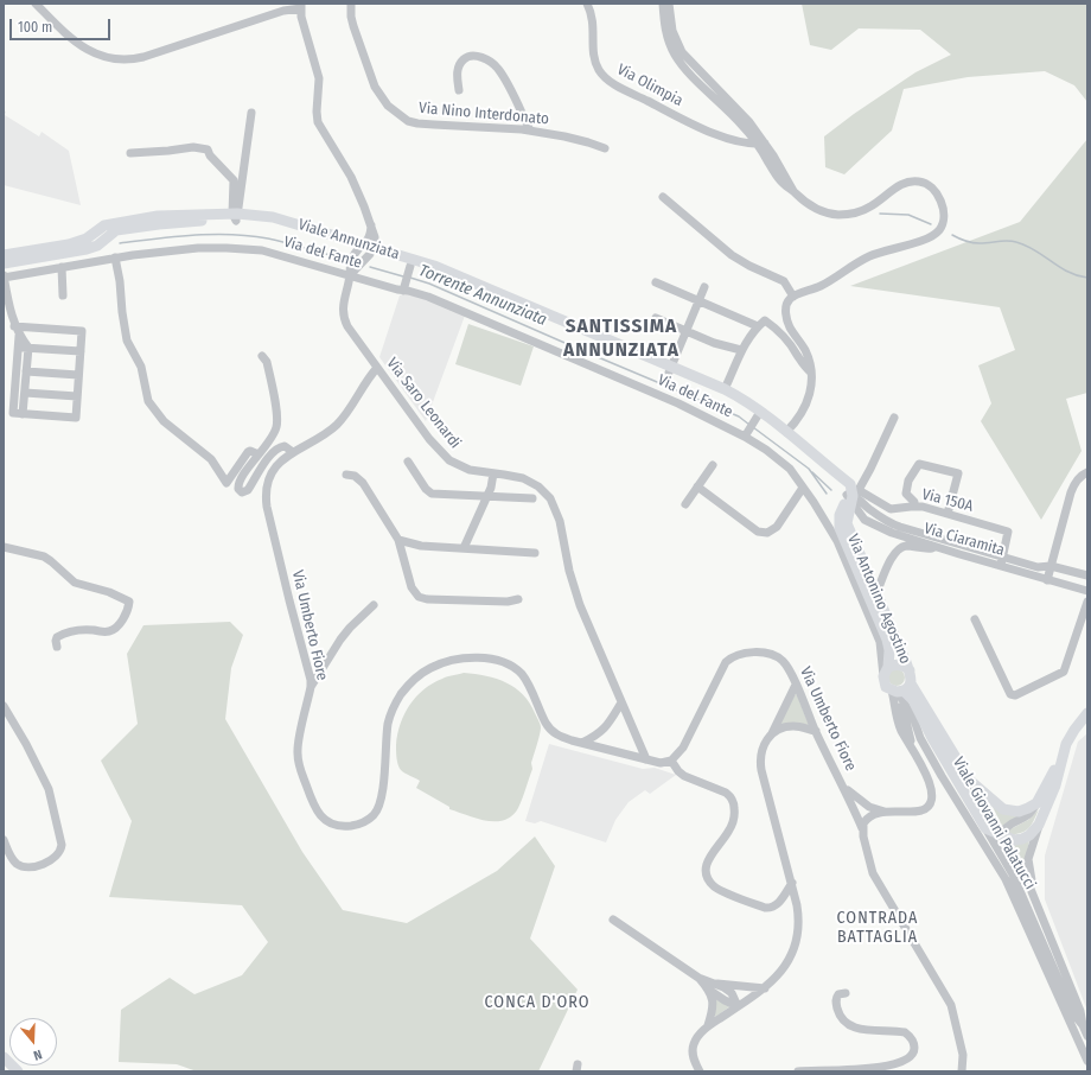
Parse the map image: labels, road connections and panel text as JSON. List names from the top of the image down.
{
  "streets": {
    "main road": ["Viale Annunziata", "Via Antonino Agostino", "Viale Giovanni Palatucci"],
    "street": [
      "Via Olimpia",
      "Via Nino Interdonato",
      "Via del Fante",
      "Via Saro Leonardi",
      "Via 150A",
      "Via Ciaramita",
      "Via Umberto Fiore"
    ]
  },
  "crossings": [
    ["Viale Annunziata", "Via Saro Leonardi"],
    ["Viale Annunziata", "Via 150A"],
    ["Viale Annunziata", "Via Ciaramita"],
    ["Viale Annunziata", "Via Antonino Agostino"],
    ["Via del Fante", "Via Saro Leonardi"],
    ["Via del Fante", "Via Antonino Agostino"],
    ["Via del Fante", "Viale Giovanni Palatucci"],
    ["Via Saro Leonardi", "Via Umberto Fiore"],
    ["Via 150A", "Via Ciaramita"],
    ["Via 150A", "Via Antonino Agostino"],
    ["Via Ciaramita", "Via Antonino Agostino"],
    ["Via Antonino Agostino", "Viale Giovanni Palatucci"]
  ],
  "districts": ["SANTISSIMA ANNUNZIATA", "CONTRADA BATTAGLIA", "CONCA D'ORO"],
  "water": ["Torrente Annunziata"],
  "scale_bar": "100 m",
  "north": "bottom"
}
